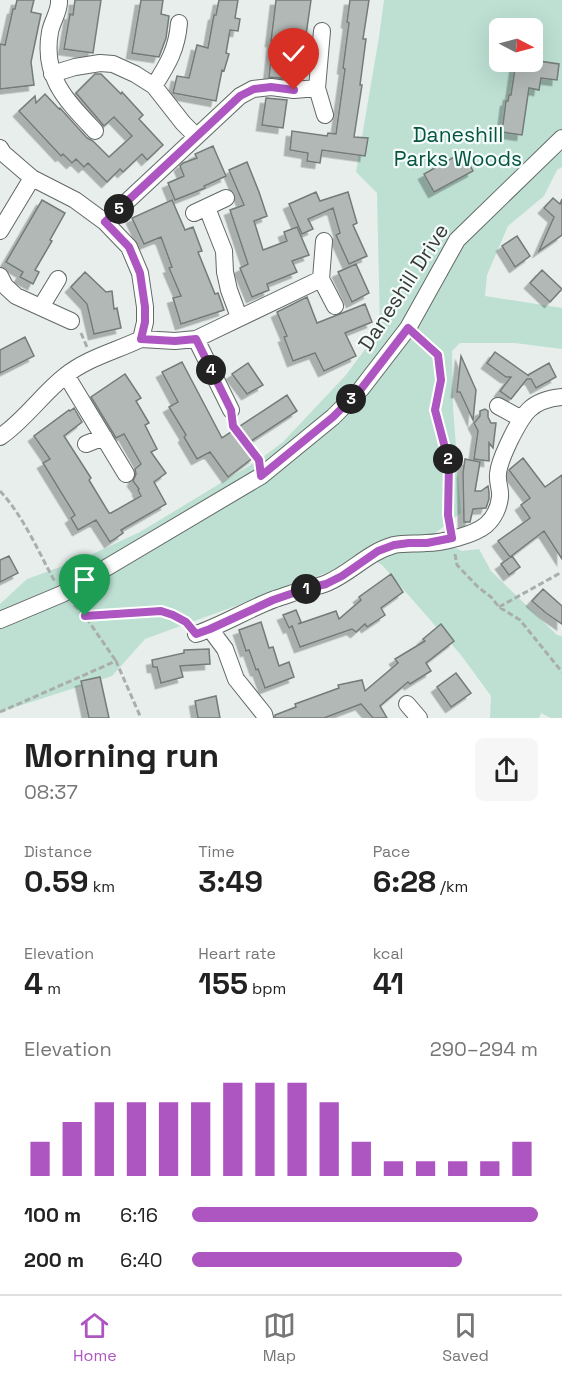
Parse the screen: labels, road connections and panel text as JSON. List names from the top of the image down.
{
  "streets": {
    "street": ["Daneshill Drive"]
  },
  "parks": ["Daneshill Parks Woods"],
  "north": "right",
  "page": {
    "pins": [
      "5",
      "4",
      "3",
      "2",
      "1"
    ],
    "heading": ["Morning run", "08:37"],
    "stats": [
      ["Distance", "0.59 km"],
      ["Time", "3:49"],
      ["Pace", "6:28 /km"],
      ["Elevation", "4 m"],
      ["Heart rate", "155 bpm"],
      ["kcal", "41"]
    ],
    "chart": ["Elevation", "290–294 m"],
    "list": [
      {
        "name": "100 m",
        "note": "6:16"
      },
      {
        "name": "200 m",
        "note": "6:40"
      }
    ],
    "tabs": ["Home", "Map", "Saved"]
  }
}
